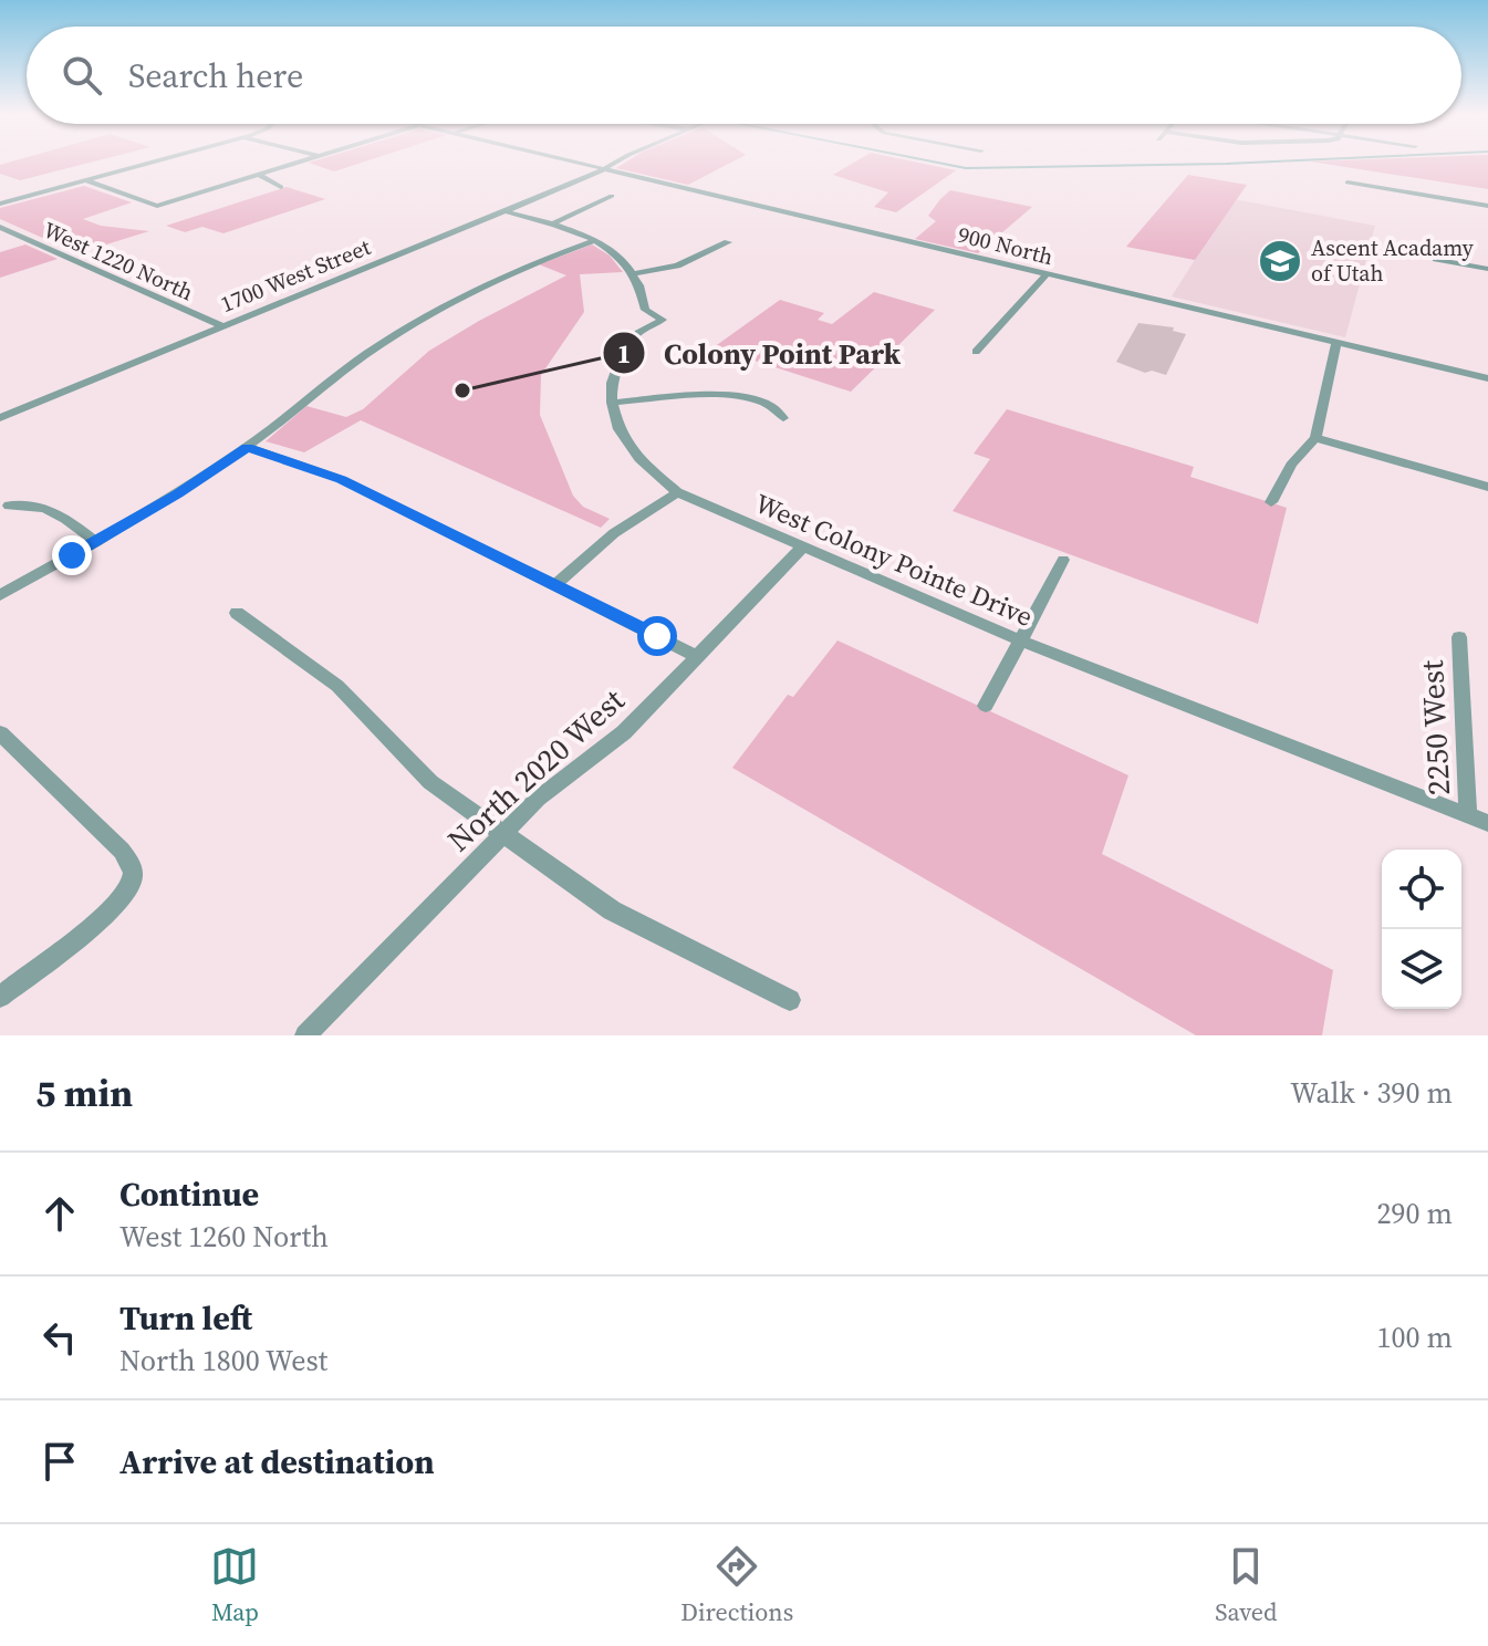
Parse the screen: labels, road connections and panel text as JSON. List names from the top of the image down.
{
  "streets": {
    "street": [
      "900 North",
      "West 1220 North",
      "1700 West Street",
      "West Colony Pointe Drive",
      "2250 West",
      "North 2020 West"
    ]
  },
  "crossings": [
    ["900 North", "1700 West Street"],
    ["West 1220 North", "1700 West Street"],
    ["West Colony Pointe Drive", "2250 West"],
    ["West Colony Pointe Drive", "North 2020 West"]
  ],
  "places": {
    "school or university": ["Ascent Acadamy of Utah"],
    "other": ["Colony Point Park"]
  },
  "page": {
    "search": "Search here",
    "heading": ["5 min", "Walk · 390 m"],
    "list": [
      ["Continue", "West 1260 North", "290 m"],
      ["Turn left", "North 1800 West", "100 m"],
      "Arrive at destination"
    ],
    "nav": ["Map", "Directions", "Saved"]
  }
}
